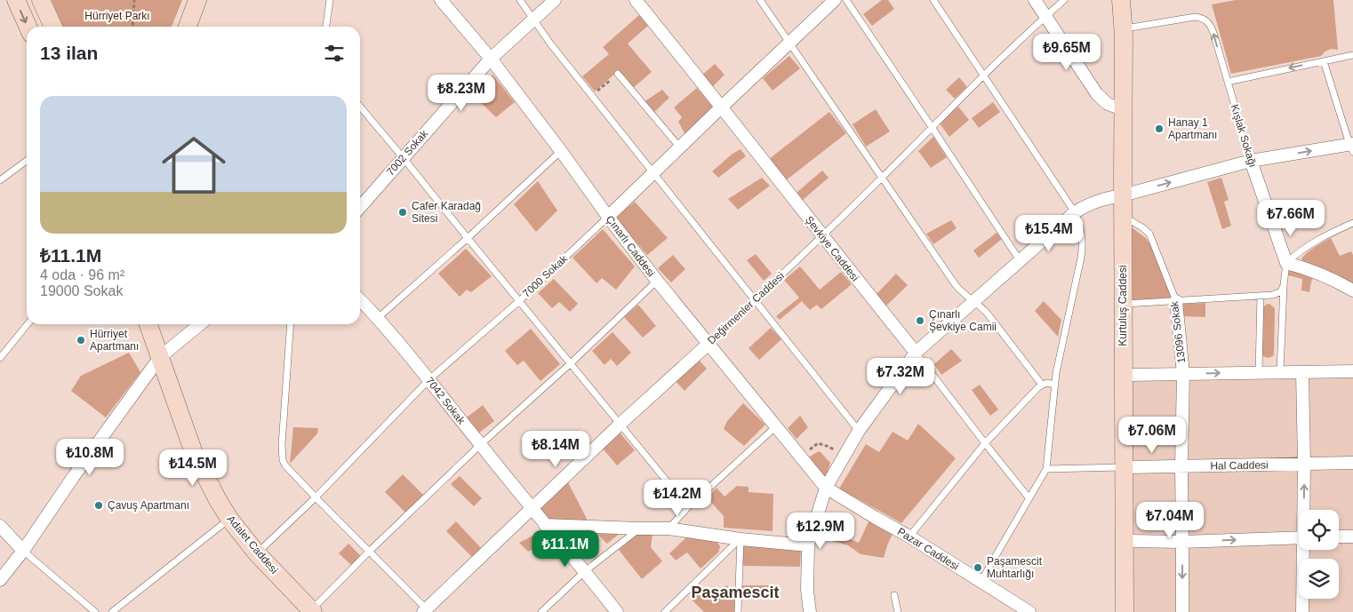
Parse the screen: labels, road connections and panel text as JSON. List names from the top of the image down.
{
  "streets": {
    "main road": ["Kurtuluş Caddesi", "Adalet Caddesi"],
    "street": [
      "Kışlak Sokağı",
      "7002 Sokak",
      "Çınarlı Caddesi",
      "Şevkiye Caddesi",
      "7000 Sokak",
      "Değirmenler Caddesi",
      "13096 Sokak",
      "7042 Sokak",
      "Hal Caddesi",
      "Pazar Caddesi"
    ]
  },
  "crossings": [
    ["Kışlak Sokağı", "Kurtuluş Caddesi"],
    ["7002 Sokak", "Çınarlı Caddesi"],
    ["Çınarlı Caddesi", "7000 Sokak"],
    ["Çınarlı Caddesi", "Değirmenler Caddesi"],
    ["Çınarlı Caddesi", "Pazar Caddesi"],
    ["Şevkiye Caddesi", "7000 Sokak"],
    ["Şevkiye Caddesi", "Değirmenler Caddesi"],
    ["7000 Sokak", "7042 Sokak"],
    ["7000 Sokak", "Adalet Caddesi"],
    ["Kurtuluş Caddesi", "13096 Sokak"],
    ["Kurtuluş Caddesi", "Hal Caddesi"],
    ["Değirmenler Caddesi", "7042 Sokak"],
    ["13096 Sokak", "Hal Caddesi"]
  ],
  "districts": ["Paşamescit"],
  "parks": ["Hürriyet Parkı"],
  "places": [
    "Hanay 1 Apartmanı",
    "Cafer Karadağ Sitesi",
    "Çınarlı Şevkiye Camii",
    "Hürriyet Apartmanı",
    "Çavuş Apartmanı",
    "Paşamescit Muhtarlığı"
  ],
  "page": {
    "heading": "13 ilan",
    "price": [
      "₺9.65M",
      "₺8.23M",
      "₺7.66M",
      "₺15.4M",
      "₺7.32M",
      "₺7.06M",
      "₺8.14M",
      "₺10.8M",
      "₺14.5M",
      "₺14.2M",
      "₺7.04M",
      "₺12.9M",
      "₺11.1M"
    ],
    "list": [
      {
        "name": "₺11.1M",
        "note": "4 oda · 96 m² · 19000 Sokak"
      }
    ]
  }
}
